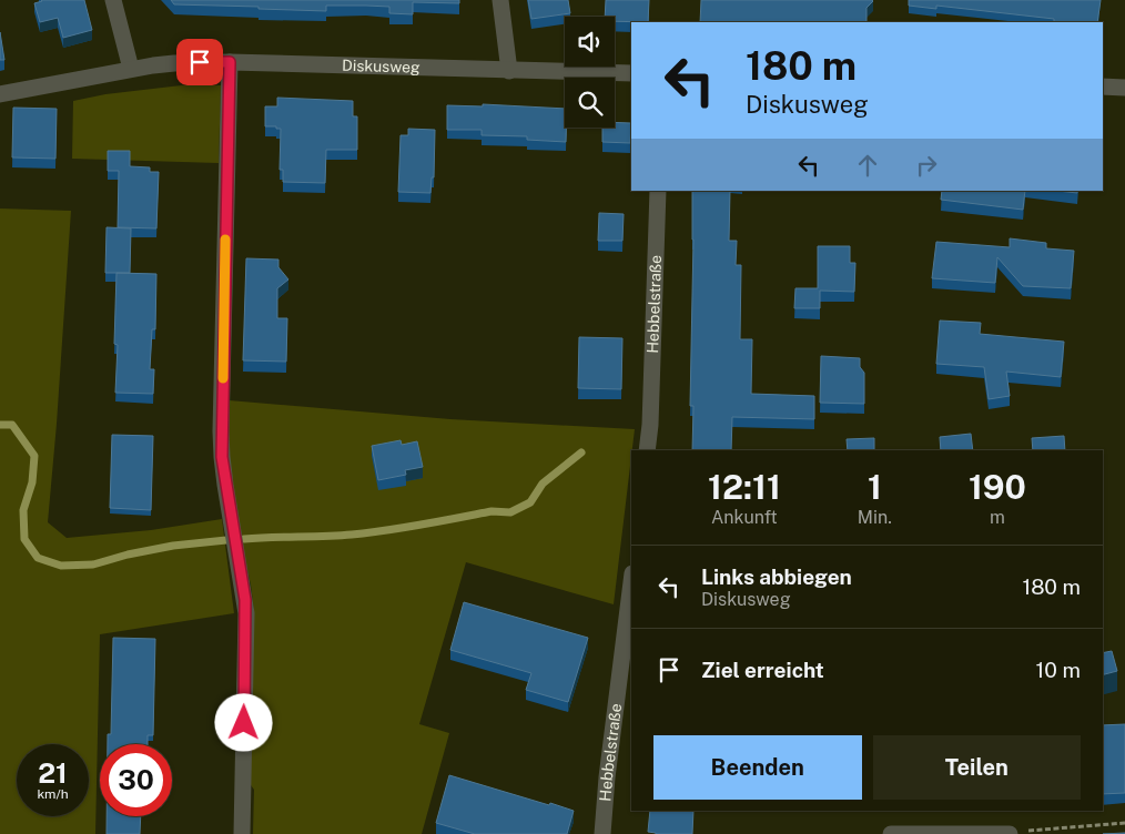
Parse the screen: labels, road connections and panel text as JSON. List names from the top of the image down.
{
  "streets": {
    "street": ["Diskusweg", "Hebbelstraße"]
  },
  "page": {
    "turn": ["180 m", "Diskusweg"],
    "eta": [
      "12:11",
      "Ankunft",
      "1",
      "Min.",
      "190",
      "m"
    ],
    "list": [
      {
        "name": "Links abbiegen",
        "note": "Diskusweg",
        "value": "180 m"
      },
      {
        "name": "Ziel erreicht",
        "value": "10 m"
      }
    ],
    "buttons": ["Beenden", "Teilen"],
    "speed": "21 km/h",
    "limit": "30"
  }
}
